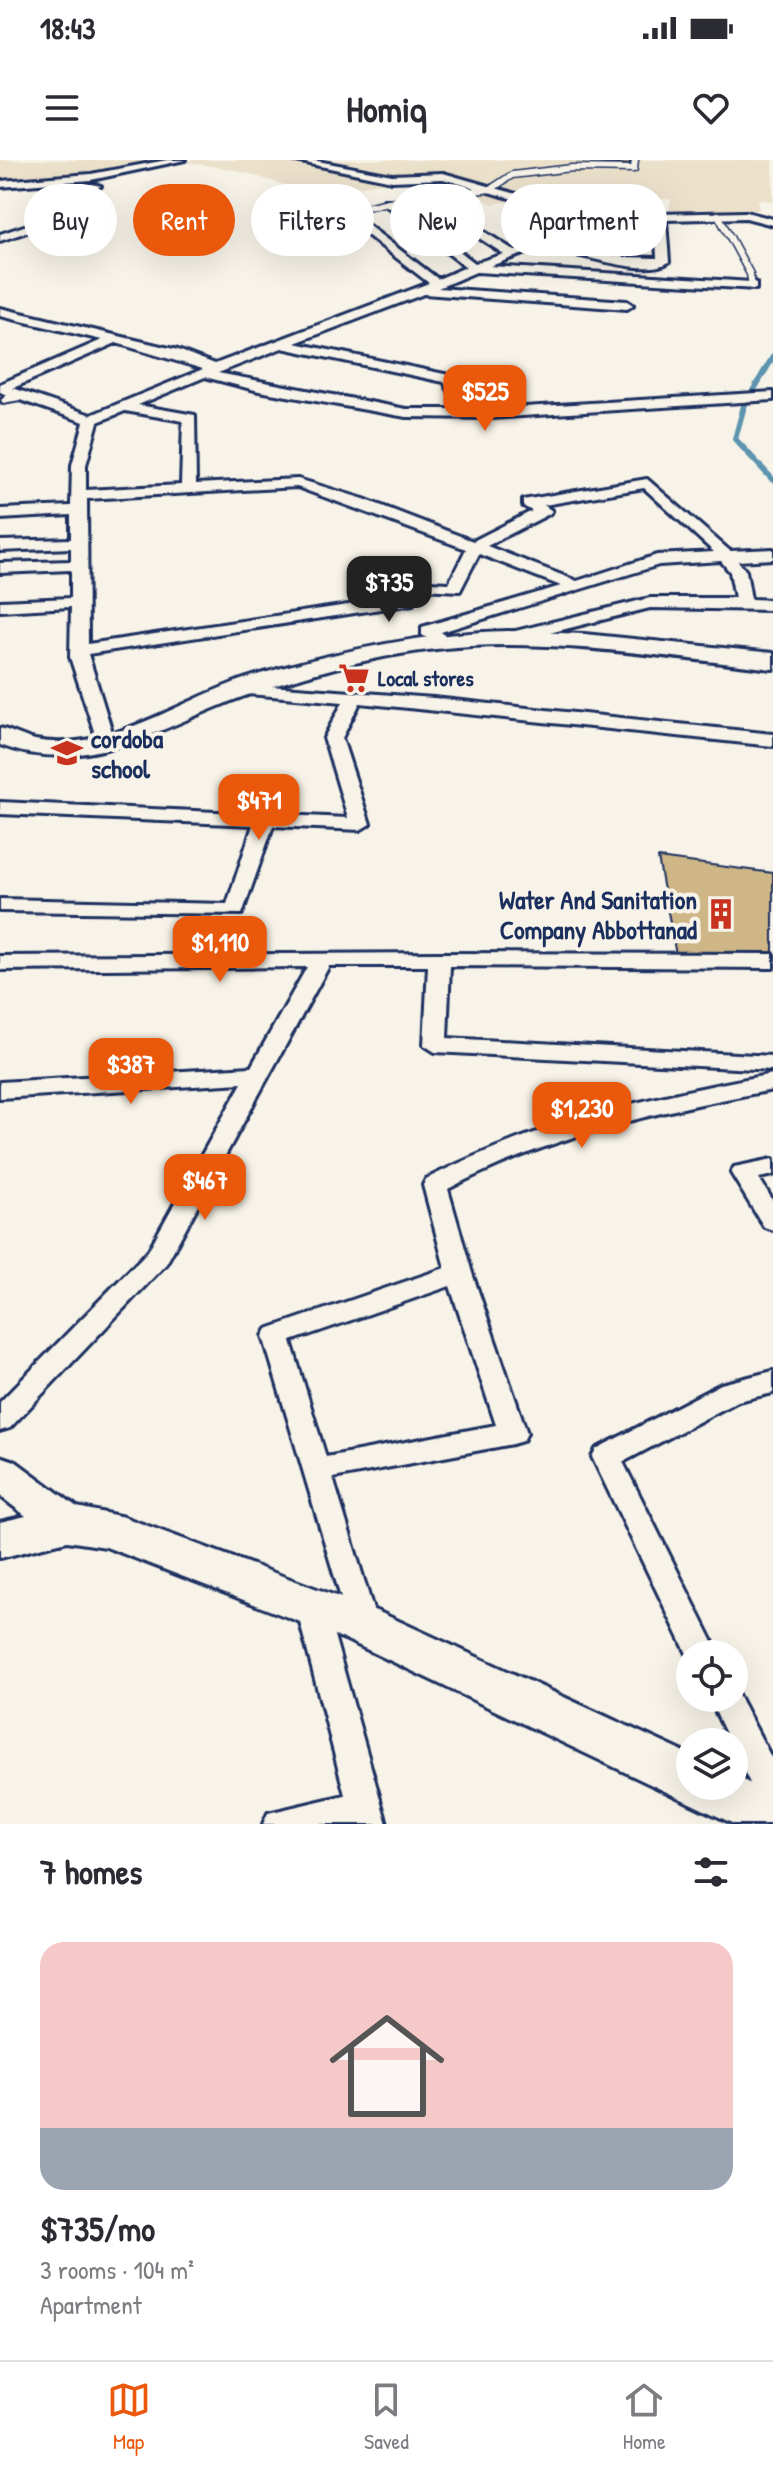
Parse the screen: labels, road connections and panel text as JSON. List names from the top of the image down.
{
  "places": {
    "supermarket": ["Local stores"],
    "school or university": ["cordoba school"],
    "building": ["Water And Sanitation Company Abbottanad"]
  },
  "page": {
    "status": "18:43",
    "header": "Homiq",
    "chip": [
      "Buy",
      "Rent",
      "Filters",
      "New",
      "Apartment"
    ],
    "price": [
      "$525",
      "$735",
      "$471",
      "$1,110",
      "$387",
      "$1,230",
      "$467"
    ],
    "heading": "7 homes",
    "list": [
      {
        "name": "$735/mo",
        "note": "3 rooms · 104 m² · Apartment"
      }
    ],
    "tabs": ["Map", "Saved", "Home"]
  }
}
